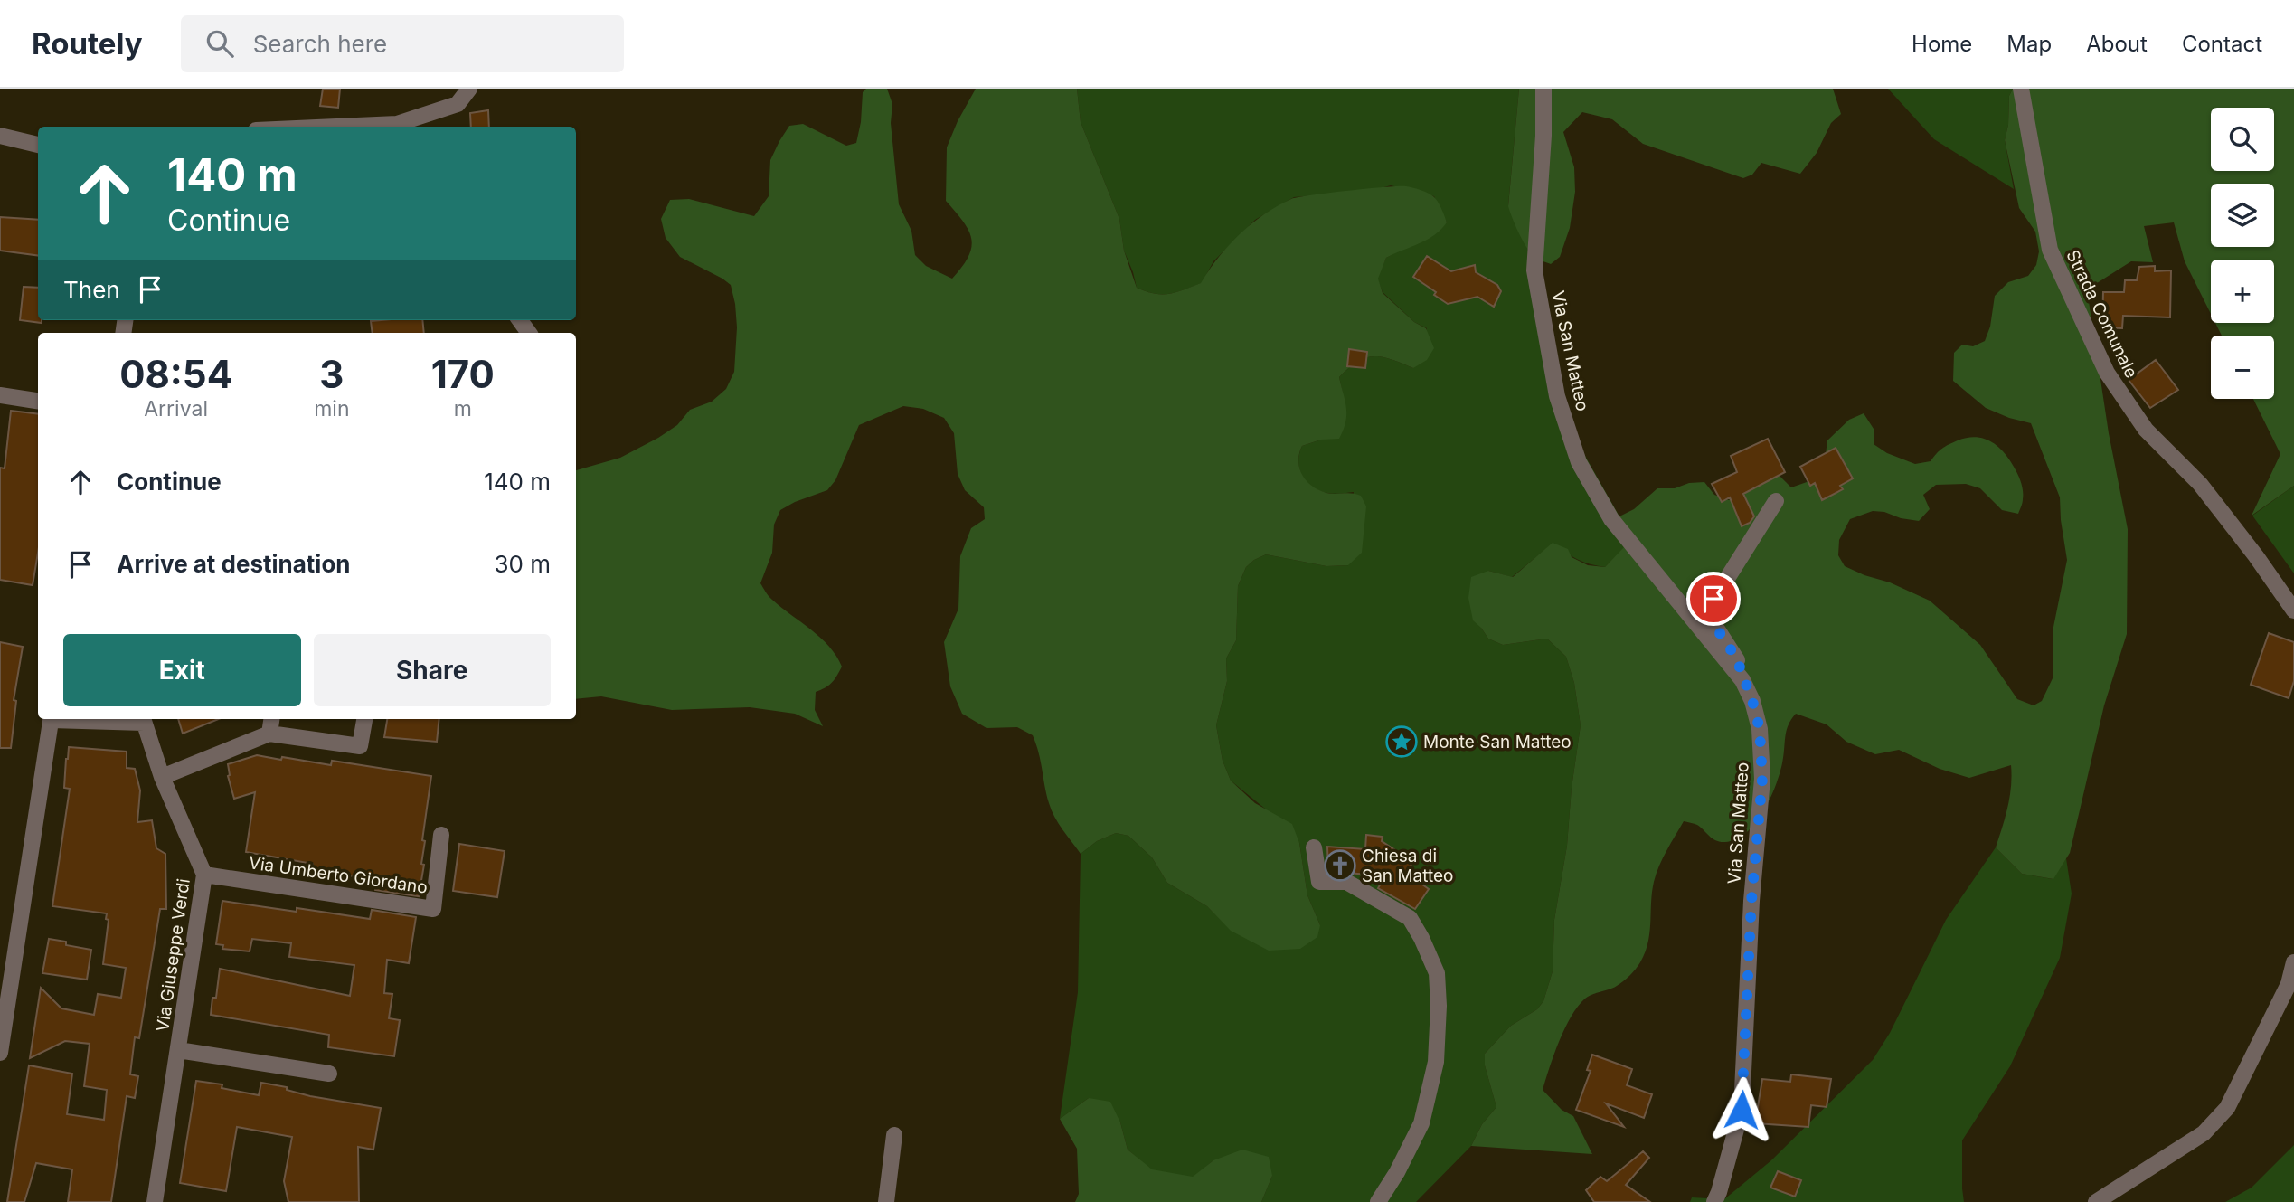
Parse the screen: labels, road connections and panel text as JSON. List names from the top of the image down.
{
  "streets": {
    "street": [
      "Strada Comunale",
      "Via San Matteo",
      "Via Umberto Giordano",
      "Via Giuseppe Verdi"
    ]
  },
  "crossings": [
    ["Via Umberto Giordano", "Via Giuseppe Verdi"]
  ],
  "places": {
    "place": ["Monte San Matteo"],
    "church": ["Chiesa di San Matteo"]
  },
  "page": {
    "header": "Routely",
    "search": "Search here",
    "nav": [
      "Home",
      "Map",
      "About",
      "Contact"
    ],
    "map_buttons": ["+", "−"],
    "turn": ["140 m", "Continue"],
    "then": "Then",
    "eta": [
      "08:54",
      "Arrival",
      "3",
      "min",
      "170",
      "m"
    ],
    "list": [
      {
        "name": "Continue",
        "value": "140 m"
      },
      {
        "name": "Arrive at destination",
        "value": "30 m"
      }
    ],
    "buttons": ["Exit", "Share"]
  }
}
